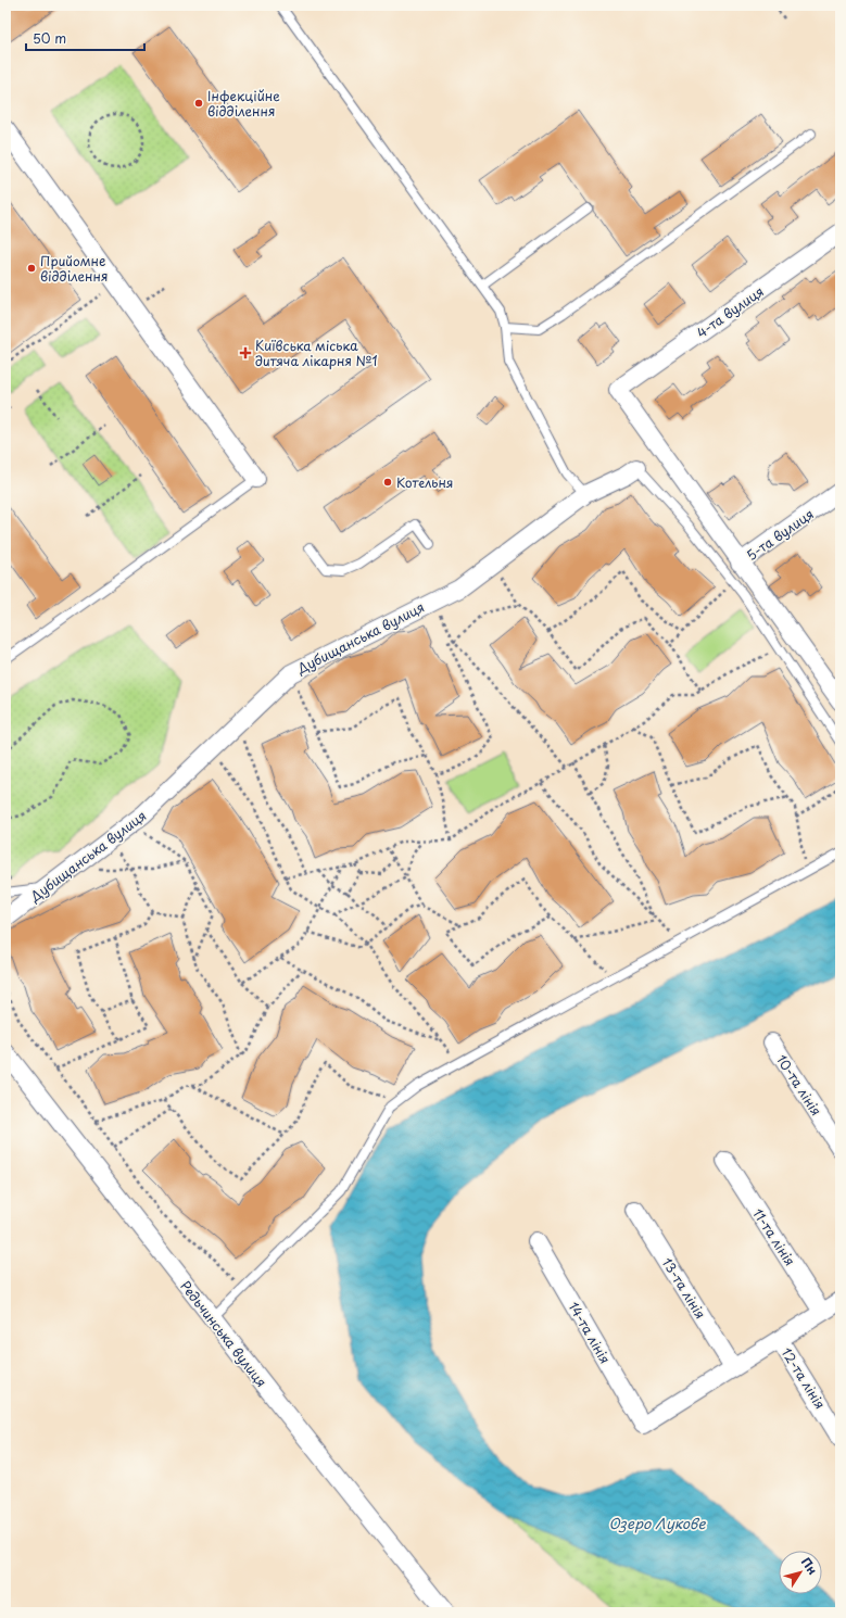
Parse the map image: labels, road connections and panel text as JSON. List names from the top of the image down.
{
  "streets": {
    "street": [
      "4-та вулиця",
      "5-та вулиця",
      "Дубищанська вулиця",
      "10-та лінія",
      "11-та лінія",
      "13-та лінія",
      "14-та лінія",
      "Редьчинська вулиця",
      "12-та лінія"
    ]
  },
  "crossings": [
    ["4-та вулиця", "5-та вулиця"],
    ["13-та лінія", "14-та лінія"]
  ],
  "water": ["Озеро Лукове"],
  "places": {
    "other": ["Інфекційне відділення", "Прийомне відділення", "Котельня"],
    "health": ["Київська міська дитяча лікарня №1"]
  },
  "scale_bar": "50 m",
  "north": "top right"
}
